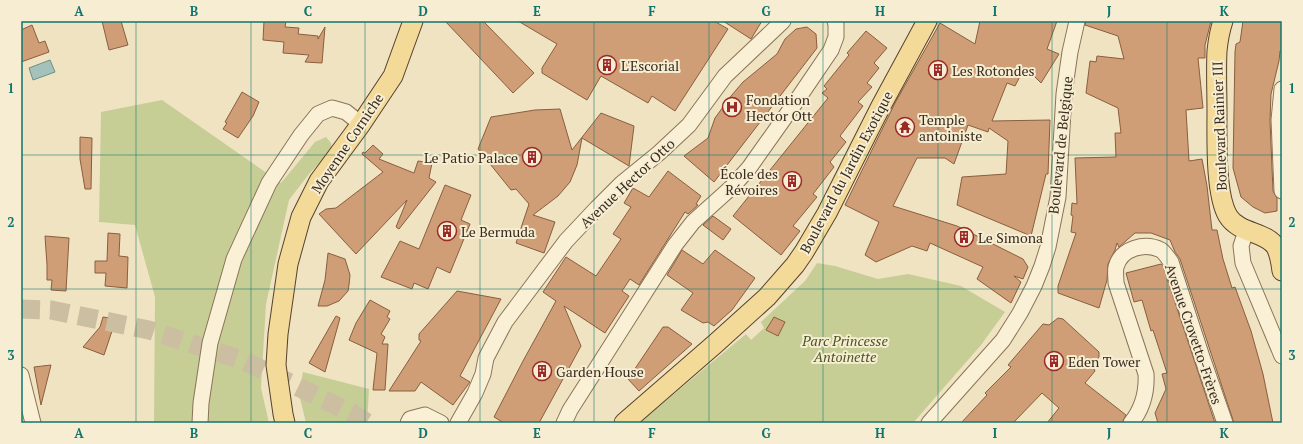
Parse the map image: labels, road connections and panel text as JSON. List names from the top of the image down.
{
  "streets": {
    "main road": ["Boulevard Rainier III", "Moyenne Corniche", "Boulevard du Jardin Exotique"],
    "street": ["Boulevard de Belgique", "Avenue Hector Otto", "Avenue Crovetto-Frères"]
  },
  "parks": ["Parc Princesse Antoinette"],
  "places": {
    "building": [
      "L'Escorial",
      "Les Rotondes",
      "Le Patio Palace",
      "École des Révoires",
      "Le Bermuda",
      "Le Simona",
      "Eden Tower",
      "Garden House"
    ],
    "hospital": ["Fondation Hector Ott"],
    "temple": ["Temple antoiniste"]
  },
  "grid": {
    "columns": [
      "A",
      "B",
      "C",
      "D",
      "E",
      "F",
      "G",
      "H",
      "I",
      "J",
      "K"
    ],
    "rows": ["1", "2", "3"]
  }
}
